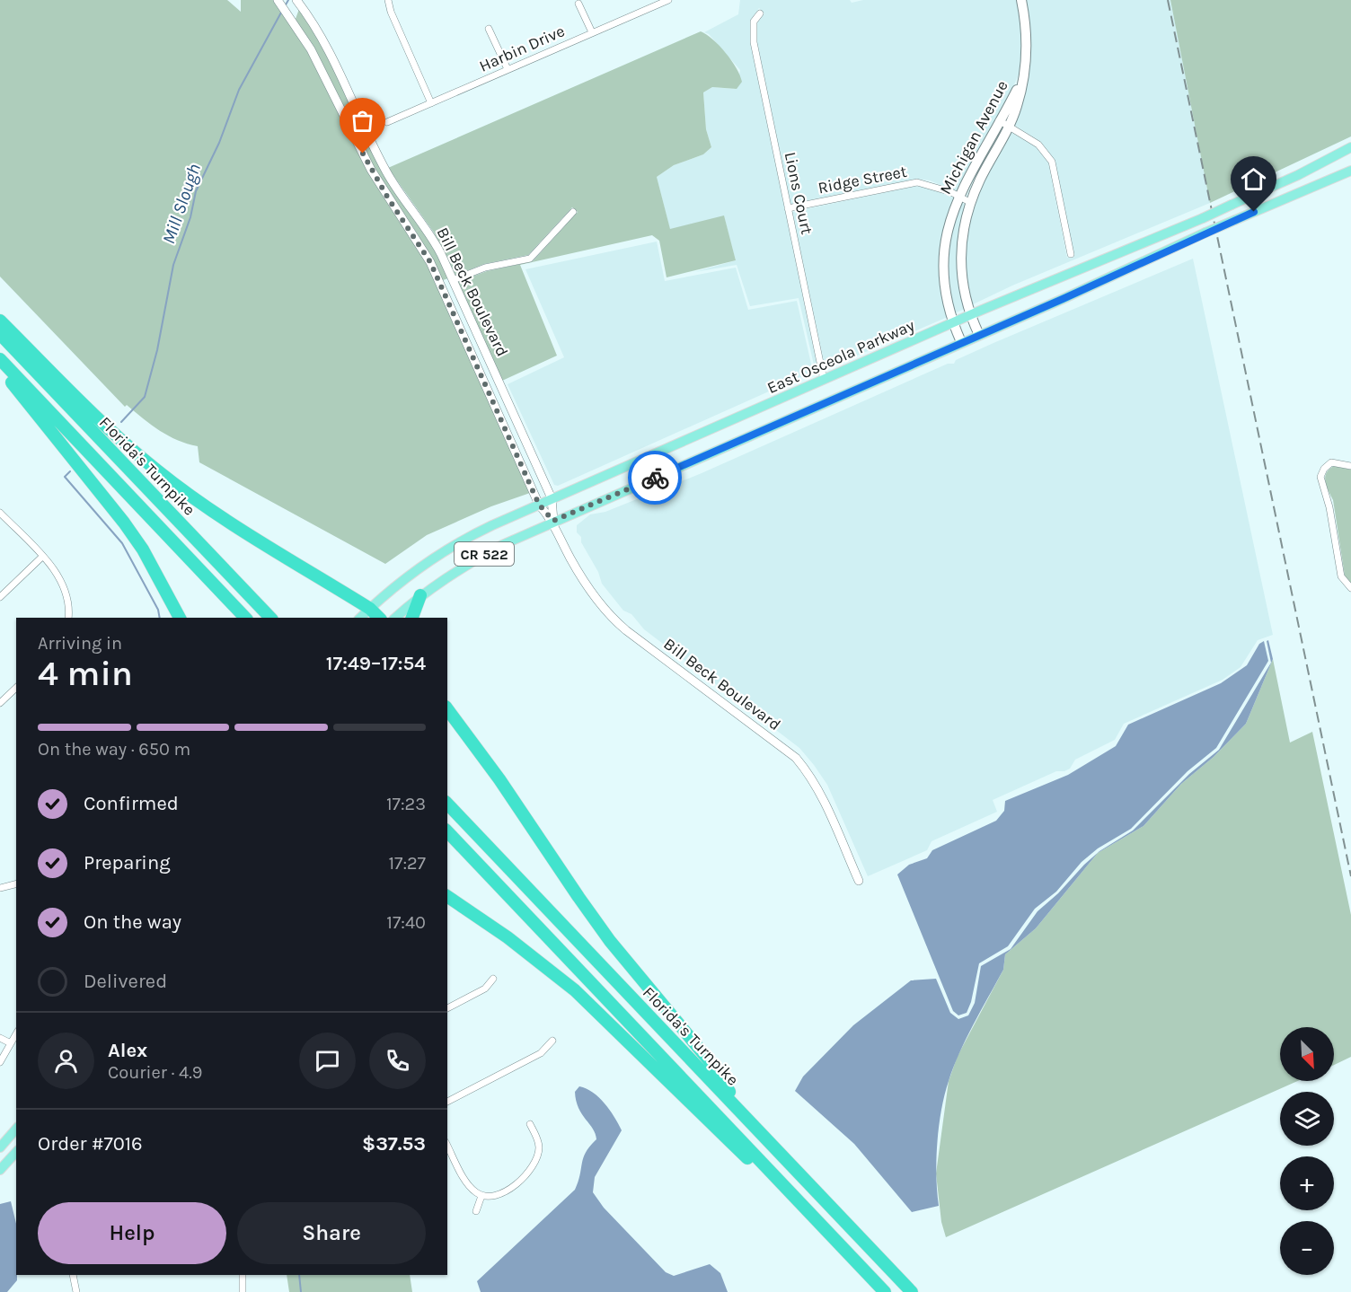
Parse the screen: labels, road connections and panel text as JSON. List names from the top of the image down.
{
  "streets": {
    "highway": ["Florida's Turnpike"],
    "main road": ["Michigan Avenue", "East Osceola Parkway", "CR 522"],
    "street": [
      "Harbin Drive",
      "Ridge Street",
      "Lions Court",
      "Bill Beck Boulevard"
    ]
  },
  "crossings": [
    ["Michigan Avenue", "Ridge Street"],
    ["Michigan Avenue", "East Osceola Parkway"],
    ["Michigan Avenue", "CR 522"],
    ["Ridge Street", "Lions Court"],
    ["Lions Court", "East Osceola Parkway"],
    ["Bill Beck Boulevard", "East Osceola Parkway"],
    ["Bill Beck Boulevard", "CR 522"]
  ],
  "water": ["Mill Slough"],
  "north": "bottom right",
  "page": {
    "heading": ["4 min", "Arriving in", "17:49–17:54"],
    "panel": [
      "Alex",
      "Courier · 4.9",
      "Order #7016",
      "$37.53"
    ],
    "bar": "On the way · 650 m",
    "list": [
      ["Confirmed", "17:23"],
      ["Preparing", "17:27"],
      ["On the way", "17:40"],
      "Delivered"
    ],
    "map_buttons": ["+", "−"],
    "buttons": ["Help", "Share"]
  }
}
